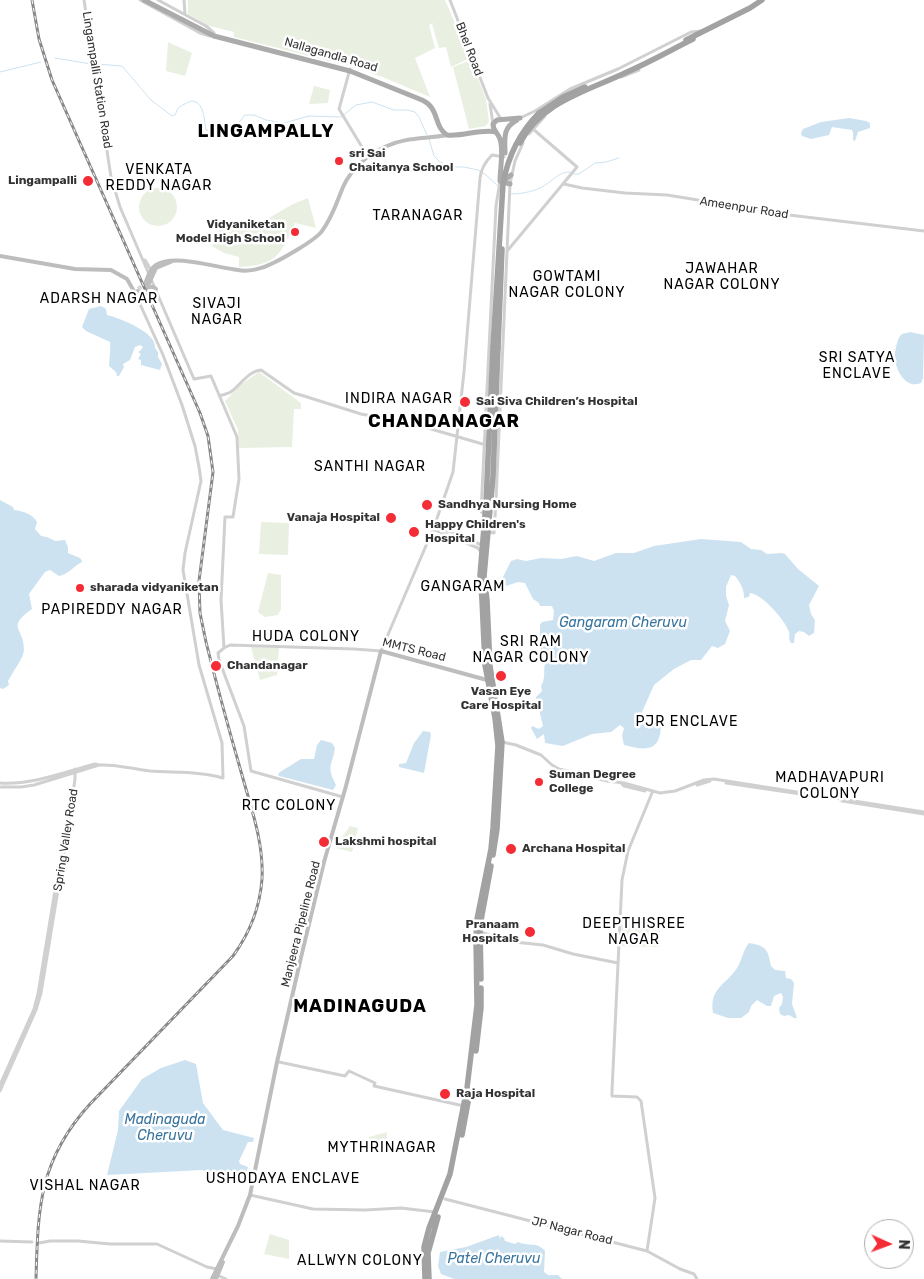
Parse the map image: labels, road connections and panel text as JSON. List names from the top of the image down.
{
  "streets": {
    "main road": ["Nallagandla Road", "MMTS Road", "Manjeera Pipeline Road"],
    "street": [
      "Bhel Road",
      "Lingampalli Station Road",
      "Ameenpur Road",
      "Spring Valley Road",
      "JP Nagar Road"
    ]
  },
  "crossings": [
    ["MMTS Road", "Manjeera Pipeline Road"]
  ],
  "districts": [
    "LINGAMPALLY",
    "VENKATA REDDY NAGAR",
    "TARANAGAR",
    "JAWAHAR NAGAR COLONY",
    "GOWTAMI NAGAR COLONY",
    "ADARSH NAGAR",
    "SIVAJI NAGAR",
    "SRI SATYA ENCLAVE",
    "INDIRA NAGAR",
    "CHANDANAGAR",
    "SANTHI NAGAR",
    "GANGARAM",
    "PAPIREDDY NAGAR",
    "HUDA COLONY",
    "SRI RAM NAGAR COLONY",
    "PJR ENCLAVE",
    "MADHAVAPURI COLONY",
    "RTC COLONY",
    "DEEPTHISREE NAGAR",
    "MADINAGUDA",
    "MYTHRINAGAR",
    "USHODAYA ENCLAVE",
    "VISHAL NAGAR",
    "ALLWYN COLONY"
  ],
  "water": ["Gangaram Cheruvu", "Madinaguda Cheruvu", "Patel Cheruvu"],
  "places": [
    "sri Sai Chaitanya School",
    "Lingampalli",
    "Vidyaniketan Model High School",
    "Sai Siva Children’s Hospital",
    "Sandhya Nursing Home",
    "Vanaja Hospital",
    "Happy Children's Hospital",
    "sharada vidyaniketan",
    "Chandanagar",
    "Vasan Eye Care Hospital",
    "Suman Degree College",
    "Lakshmi hospital",
    "Archana Hospital",
    "Pranaam Hospitals",
    "Raja Hospital"
  ],
  "north": "right"
}
